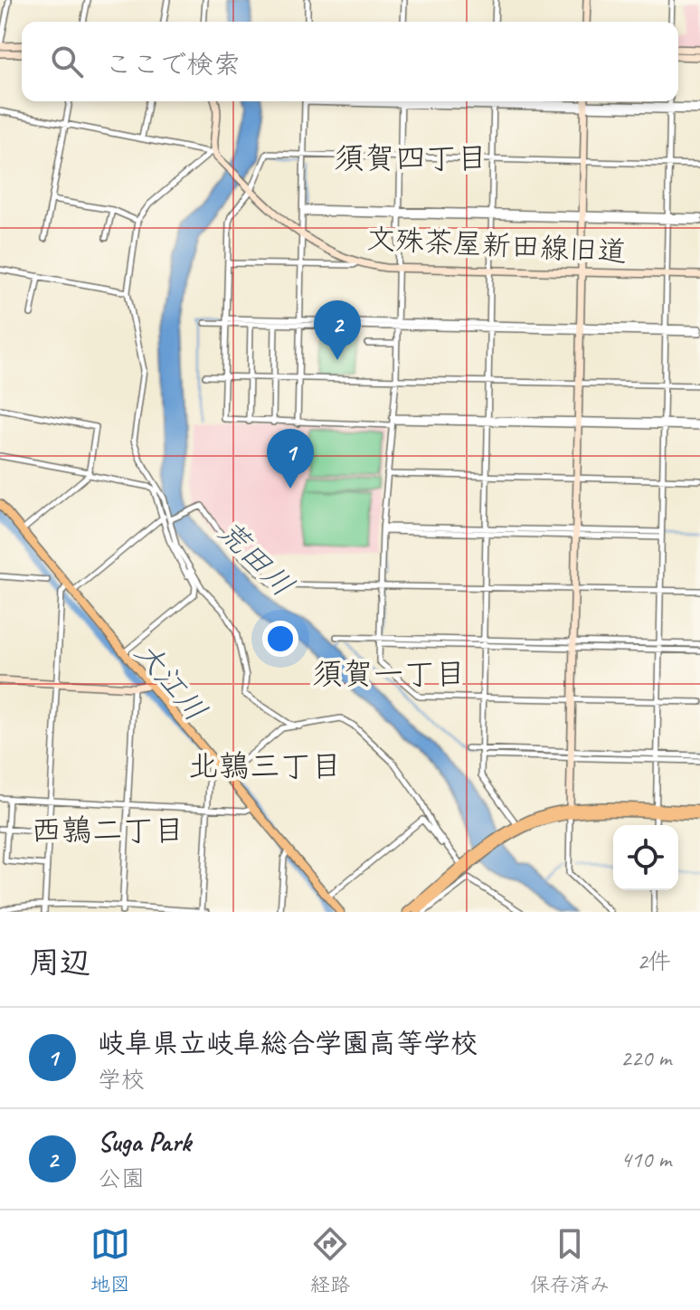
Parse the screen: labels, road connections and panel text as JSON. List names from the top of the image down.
{
  "streets": {
    "street": ["文殊茶屋新田線旧道"]
  },
  "districts": [
    "須賀四丁目",
    "須賀一丁目",
    "北鶉三丁目",
    "西鶉二丁目"
  ],
  "water": ["荒田川", "大江川"],
  "page": {
    "search": "ここで検索",
    "pins": ["2", "1"],
    "heading": ["周辺", "2件"],
    "list": [
      {
        "mark": "1",
        "name": "岐阜県立岐阜総合学園高等学校",
        "note": "学校",
        "value": "220 m"
      },
      {
        "mark": "2",
        "name": "Suga Park",
        "note": "公園",
        "value": "410 m"
      }
    ],
    "nav": ["地図", "経路", "保存済み"]
  }
}
